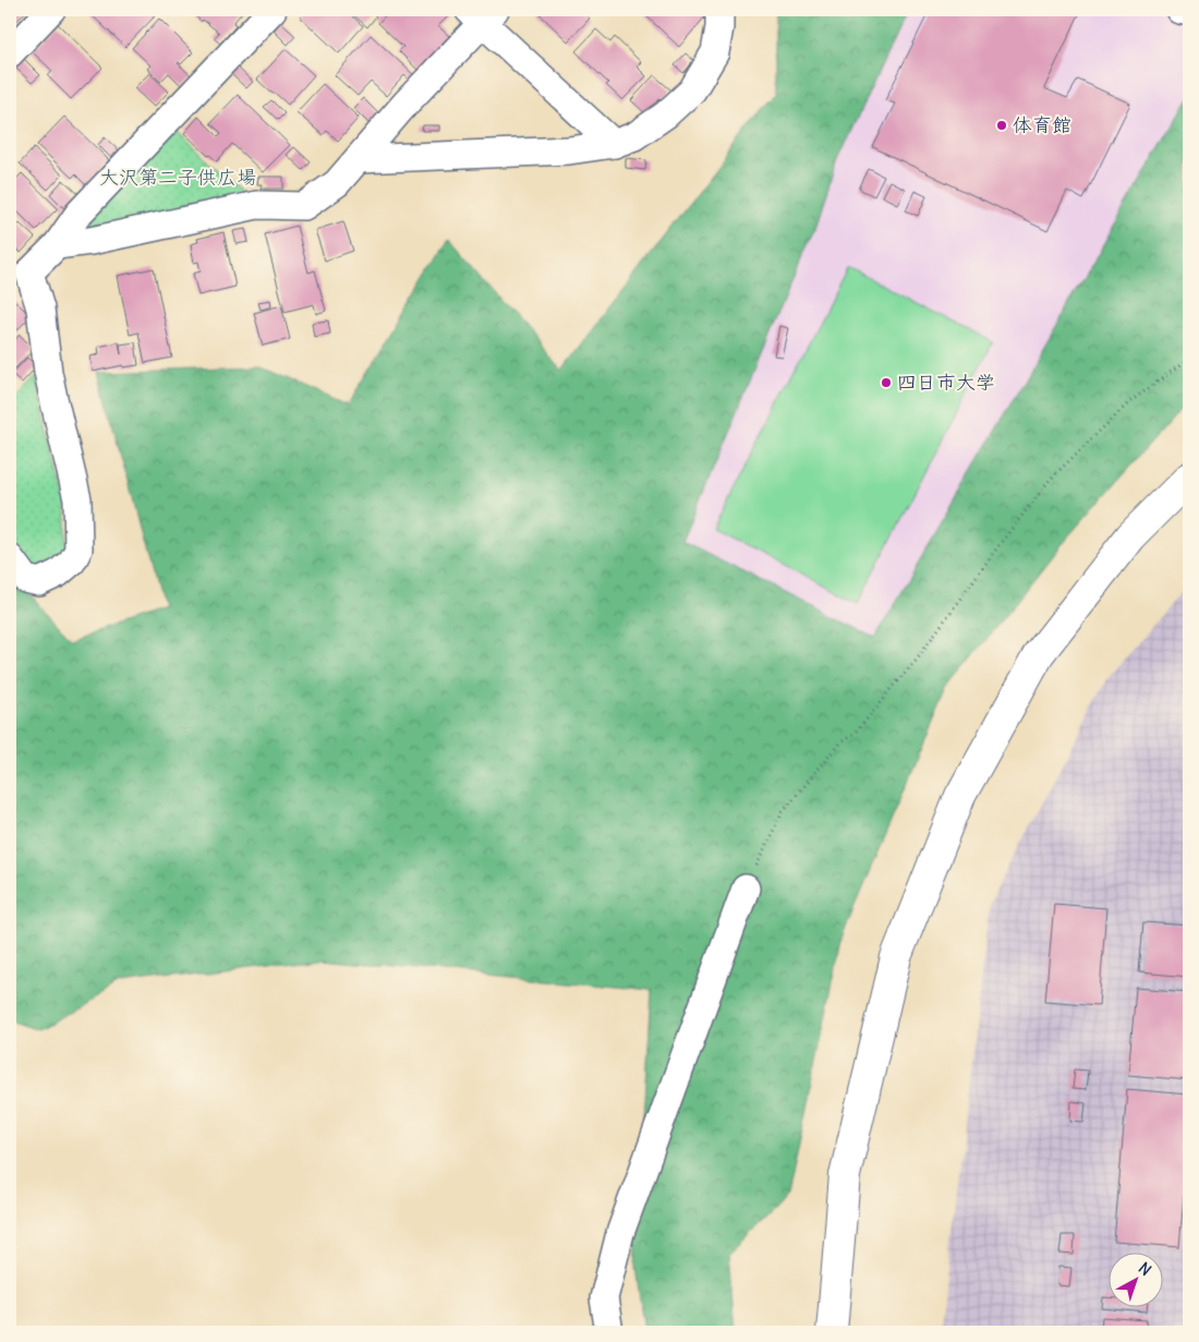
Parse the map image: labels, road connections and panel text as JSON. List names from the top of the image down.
{
  "parks": ["大沢第二子供広場"],
  "places": ["体育館", "四日市大学"],
  "north": "top right"
}
